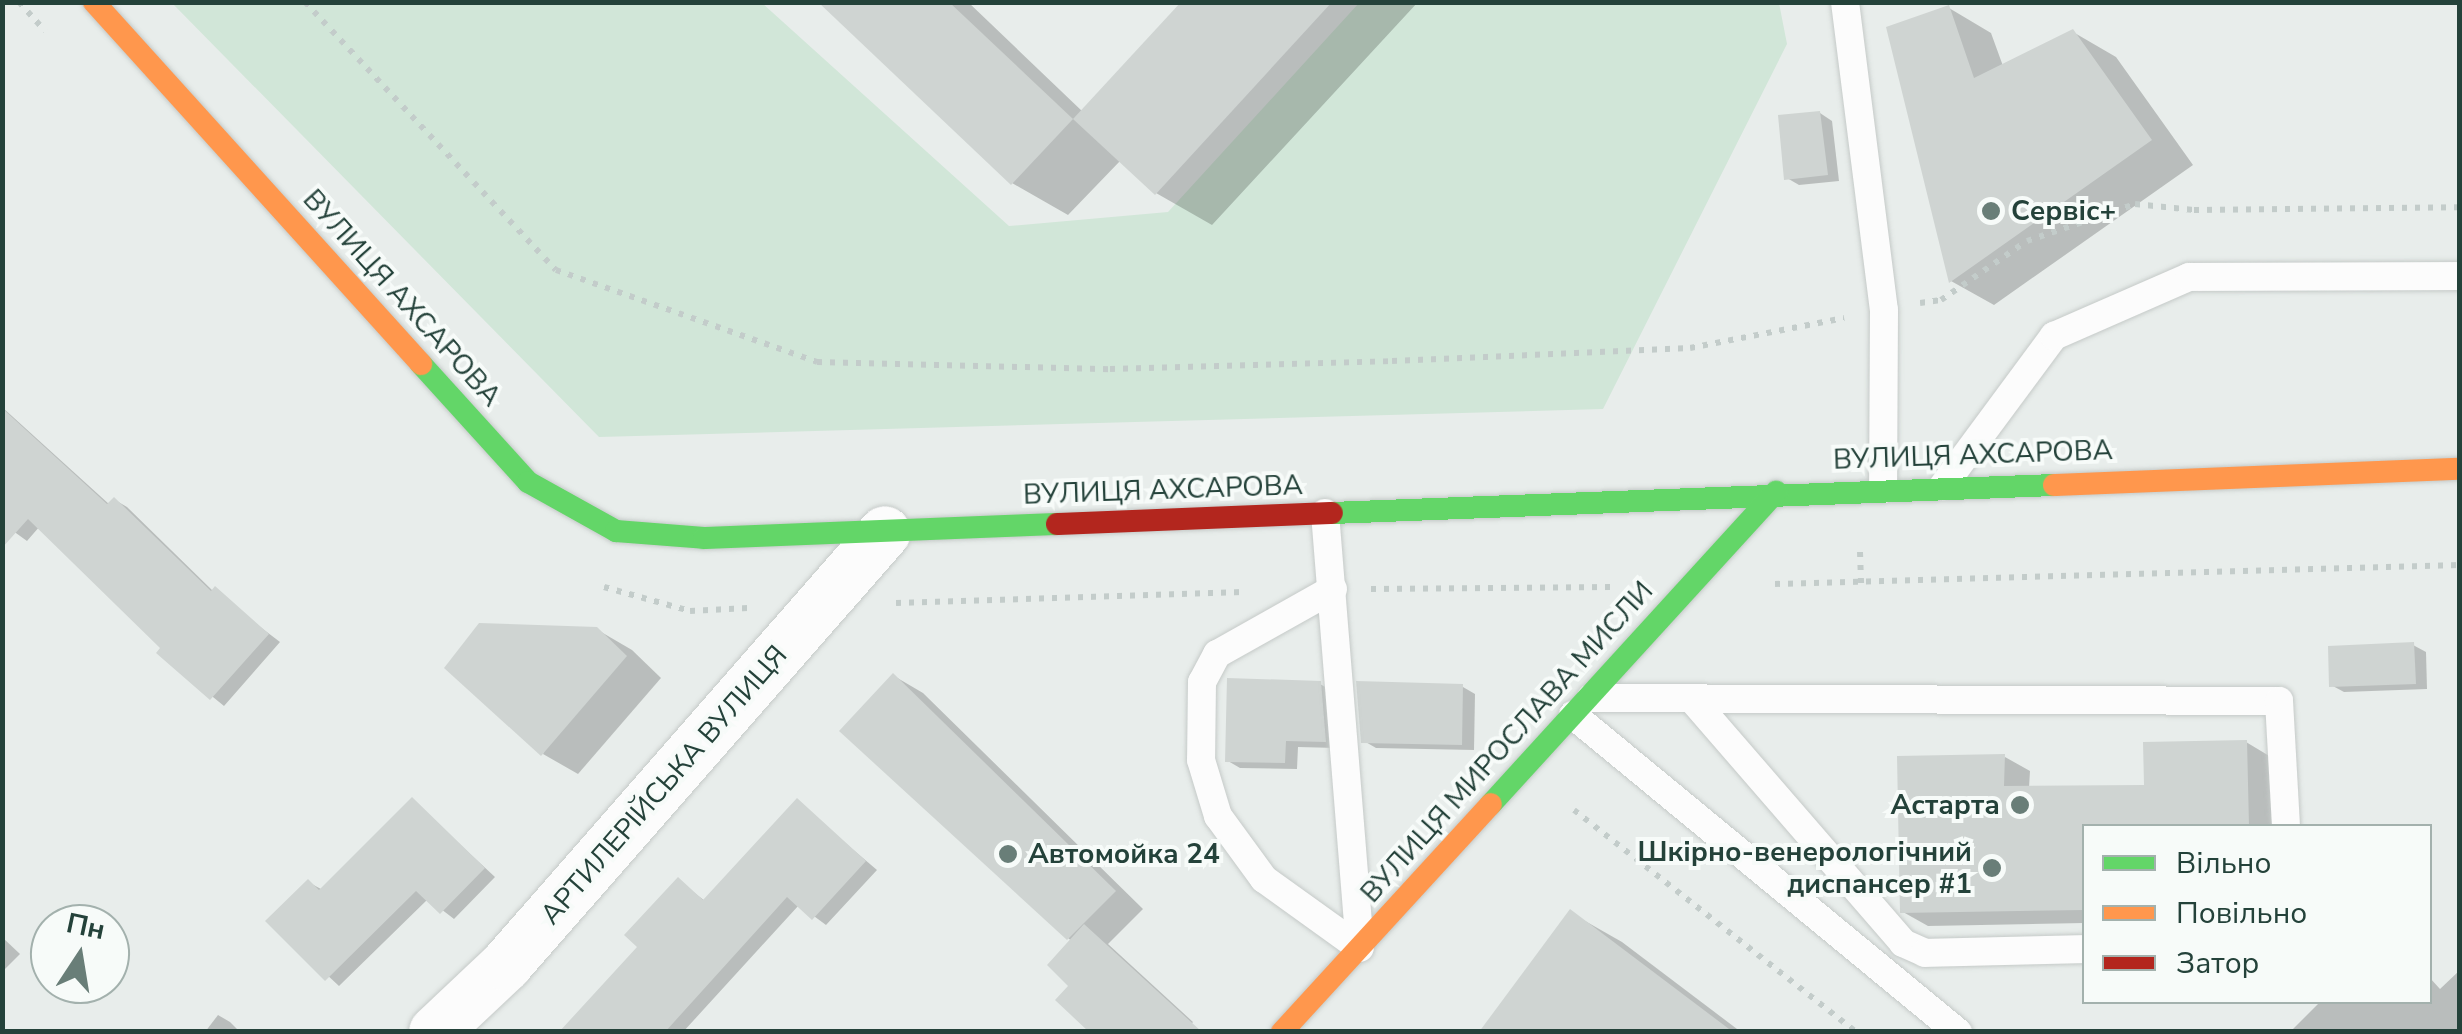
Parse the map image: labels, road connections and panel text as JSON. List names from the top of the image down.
{
  "streets": {
    "street": ["ВУЛИЦЯ АХСАРОВА", "ВУЛИЦЯ МИРОСЛАВА МИСЛИ", "АРТИЛЕРІЙСЬКА ВУЛИЦЯ"]
  },
  "crossings": [
    ["ВУЛИЦЯ АХСАРОВА", "ВУЛИЦЯ МИРОСЛАВА МИСЛИ"],
    ["ВУЛИЦЯ АХСАРОВА", "АРТИЛЕРІЙСЬКА ВУЛИЦЯ"]
  ],
  "places": [
    "Сервіс+",
    "Астарта",
    "Автомойка 24",
    "Шкірно-венерологічний диспансер #1"
  ],
  "legend": ["Вільно", "Повільно", "Затор"],
  "north": "top"
}
